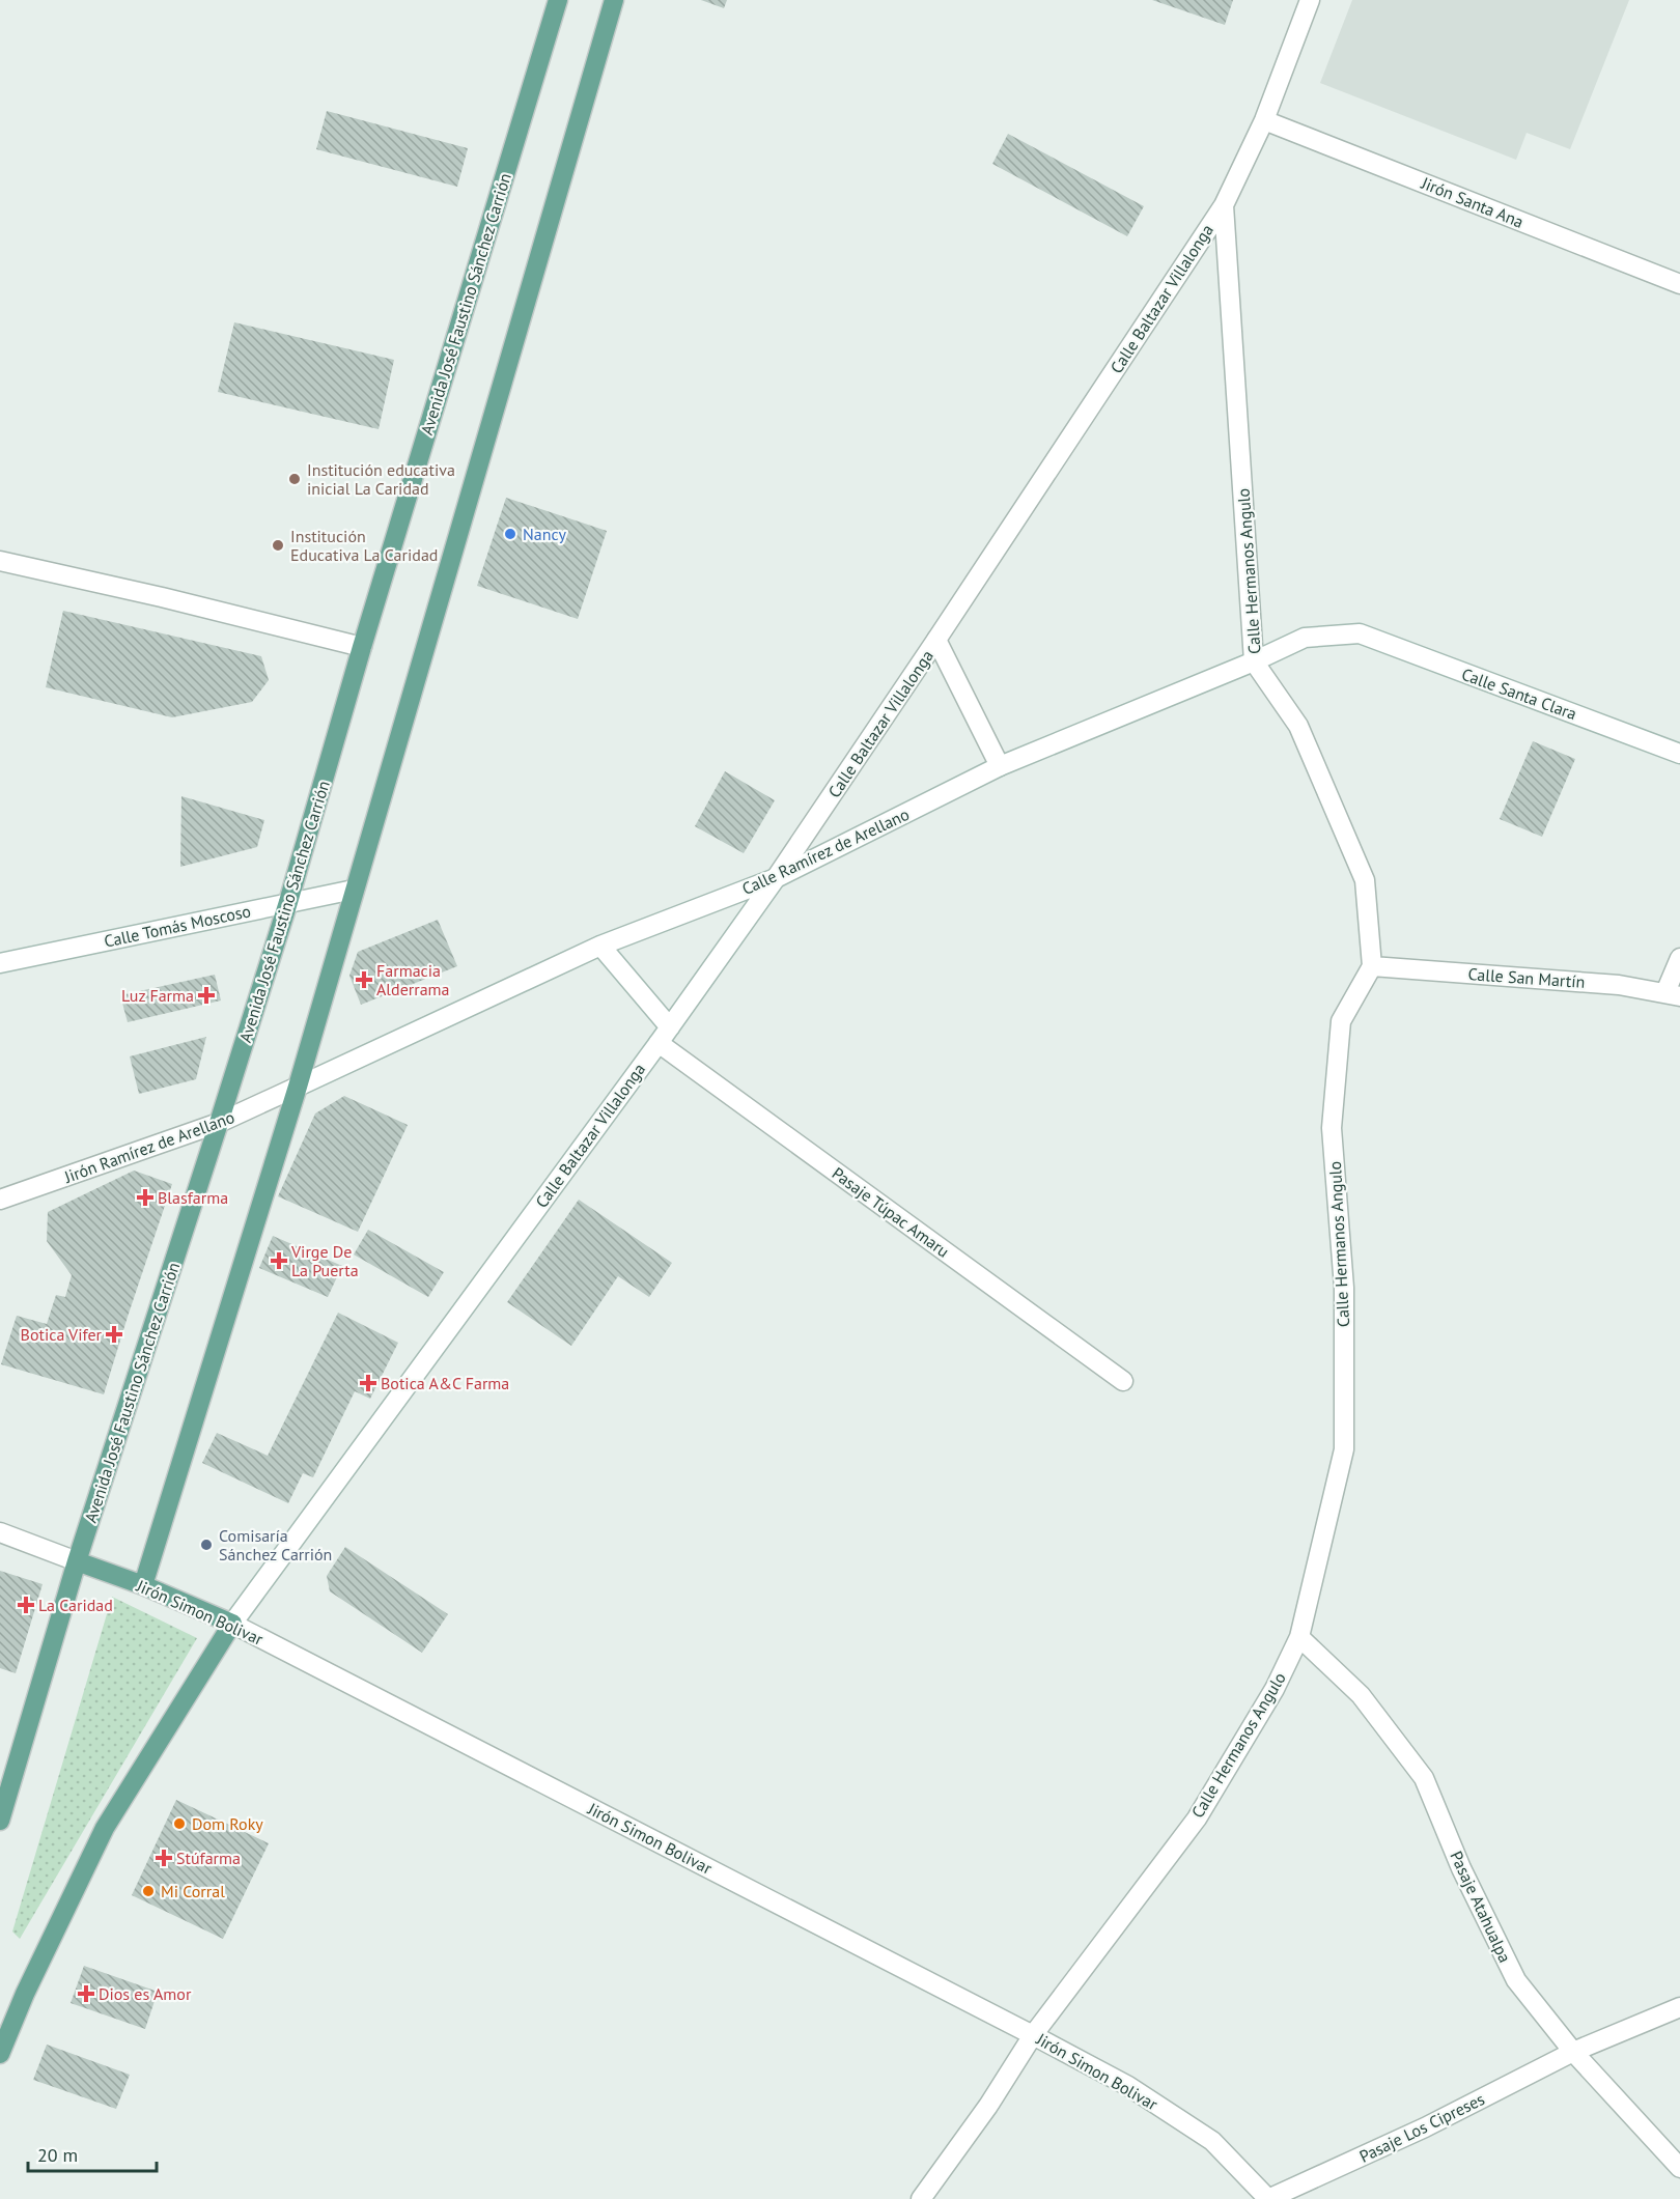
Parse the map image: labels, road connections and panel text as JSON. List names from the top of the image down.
{
  "streets": {
    "main road": ["Avenida José Faustino Sánchez Carrión", "Jirón Simon Bolivar"],
    "street": [
      "Jirón Santa Ana",
      "Calle Baltazar Villalonga",
      "Calle Hermanos Angulo",
      "Calle Santa Clara",
      "Calle Ramírez de Arellano",
      "Calle Tomás Moscoso",
      "Calle San Martín",
      "Jirón Ramírez de Arellano",
      "Pasaje Túpac Amaru",
      "Pasaje Atahualpa",
      "Pasaje Los Cipreses"
    ]
  },
  "crossings": [
    ["Jirón Santa Ana", "Calle Baltazar Villalonga"],
    ["Calle Baltazar Villalonga", "Calle Hermanos Angulo"],
    ["Calle Baltazar Villalonga", "Calle Ramírez de Arellano"],
    ["Calle Baltazar Villalonga", "Pasaje Túpac Amaru"],
    ["Calle Baltazar Villalonga", "Jirón Simon Bolivar"],
    ["Avenida José Faustino Sánchez Carrión", "Calle Tomás Moscoso"],
    ["Avenida José Faustino Sánchez Carrión", "Jirón Ramírez de Arellano"],
    ["Avenida José Faustino Sánchez Carrión", "Jirón Simon Bolivar"],
    ["Calle Hermanos Angulo", "Calle Ramírez de Arellano"],
    ["Calle Hermanos Angulo", "Calle San Martín"],
    ["Calle Hermanos Angulo", "Jirón Simon Bolivar"],
    ["Calle Hermanos Angulo", "Pasaje Atahualpa"],
    ["Calle Santa Clara", "Calle Ramírez de Arellano"],
    ["Calle Ramírez de Arellano", "Jirón Ramírez de Arellano"],
    ["Jirón Simon Bolivar", "Pasaje Los Cipreses"],
    ["Pasaje Atahualpa", "Pasaje Los Cipreses"]
  ],
  "places": {
    "other": [
      "Institución educativa inicial La Caridad",
      "Nancy",
      "Institución Educativa La Caridad",
      "Comisaría Sánchez Carrión",
      "Dom Roky",
      "Mi Corral"
    ],
    "health": [
      "Farmacia Alderrama",
      "Luz Farma",
      "Blasfarma",
      "Virge De La Puerta",
      "Botica Vifer",
      "Botica A&C Farma",
      "La Caridad",
      "Stúfarma",
      "Dios es Amor"
    ]
  },
  "scale_bar": "20 m"
}
